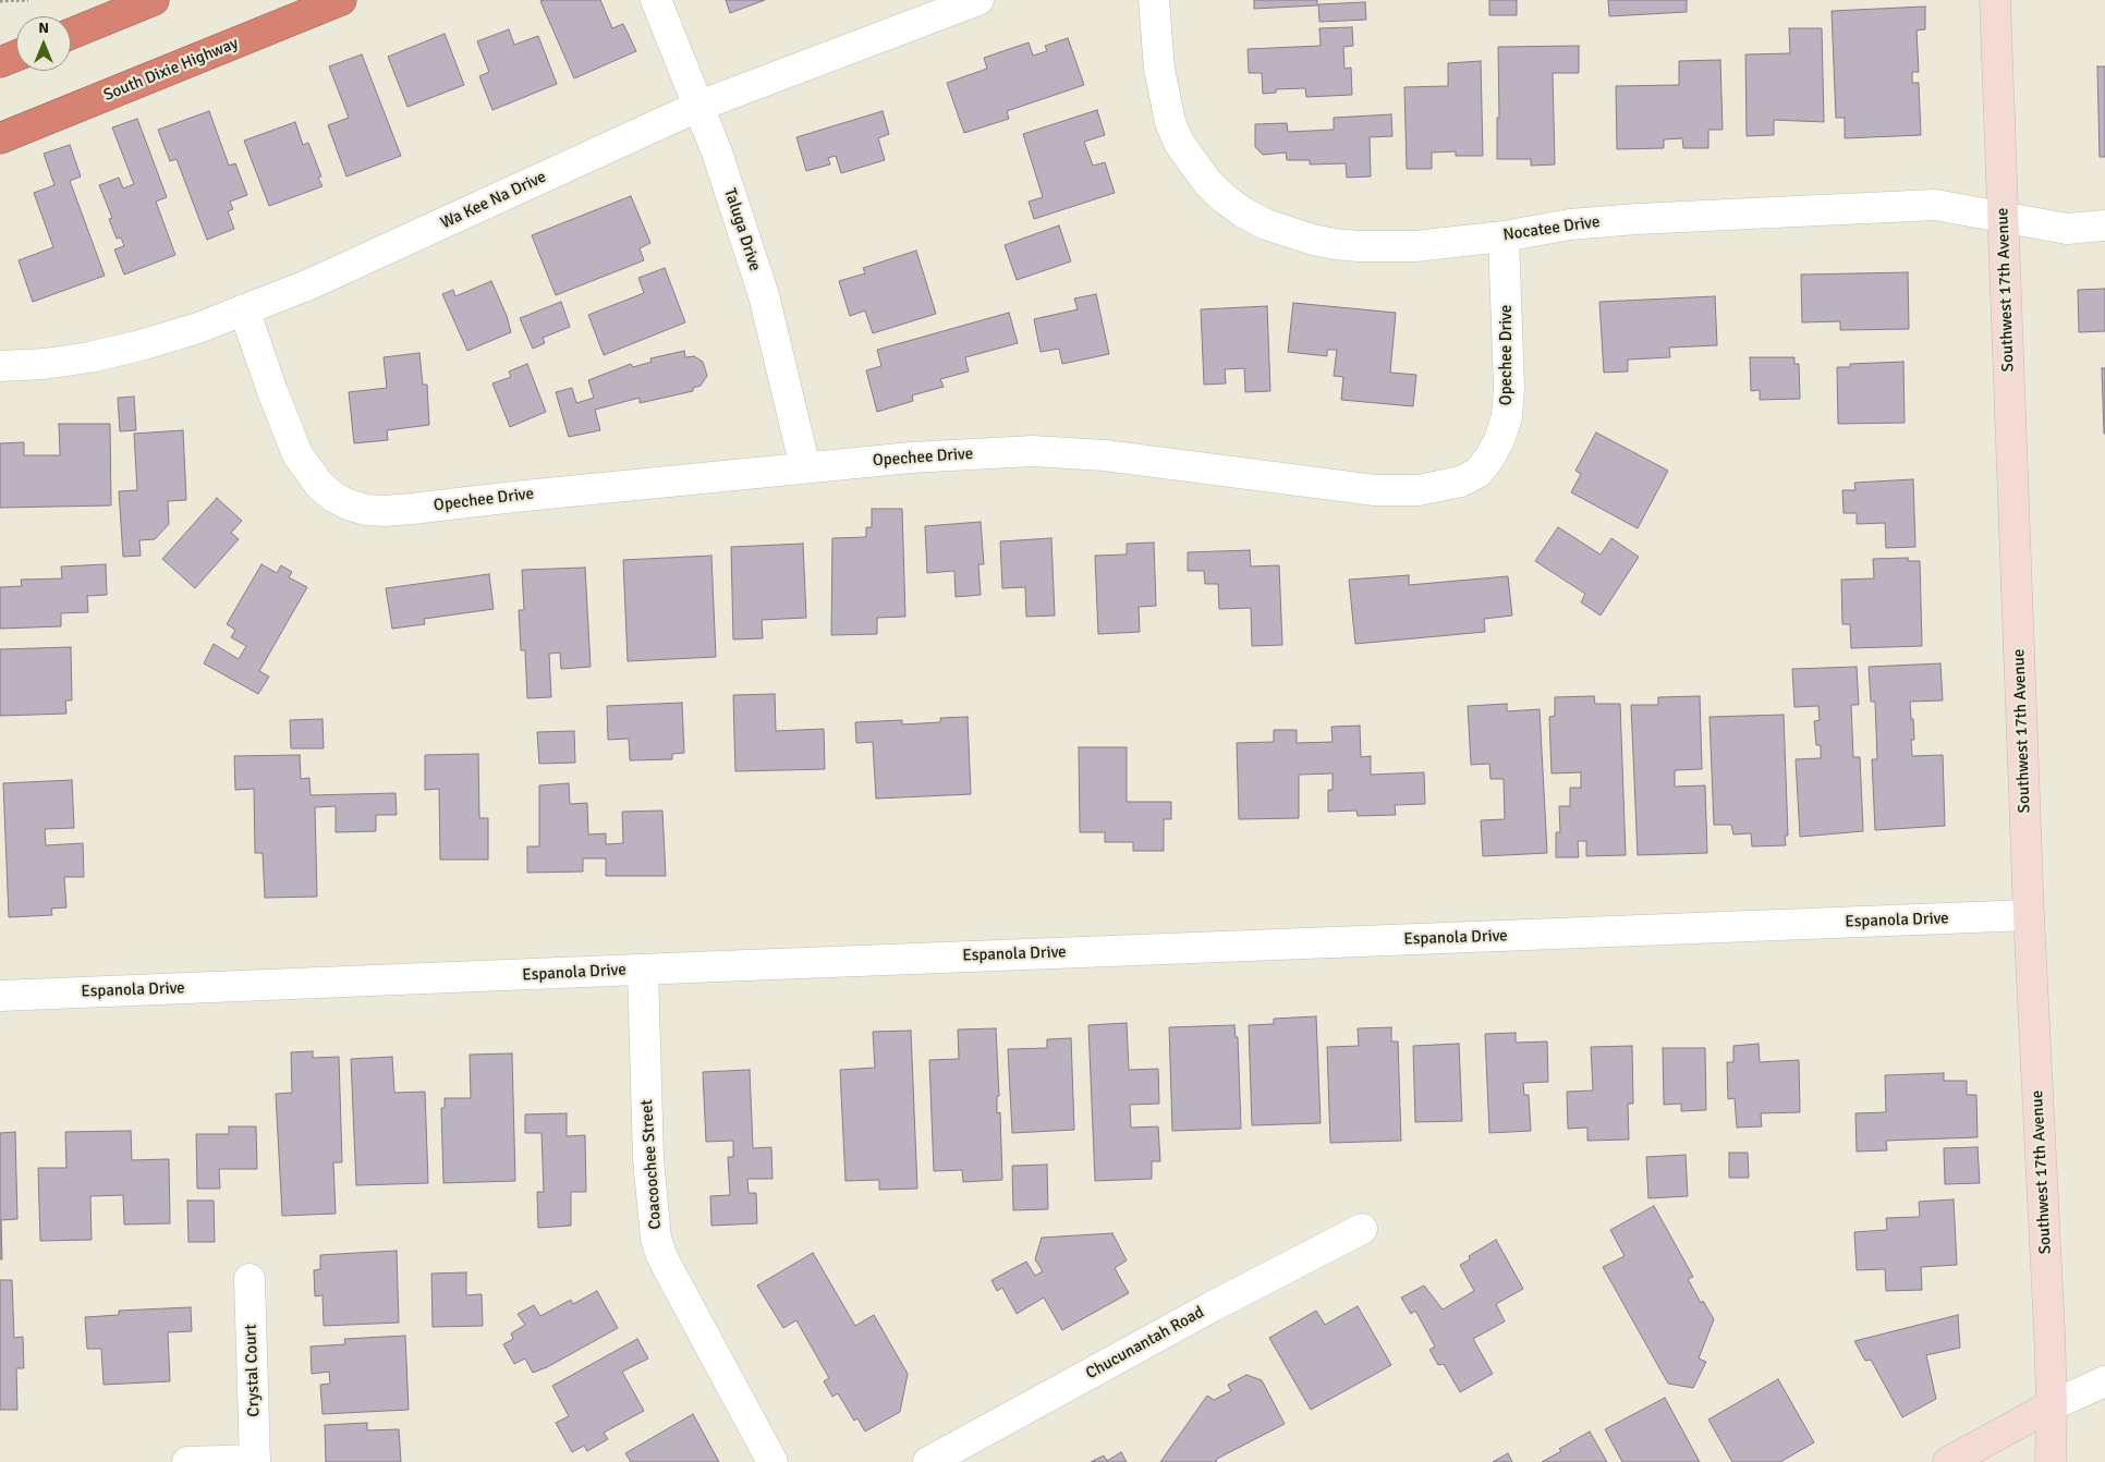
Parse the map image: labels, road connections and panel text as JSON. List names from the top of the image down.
{
  "streets": {
    "highway": ["South Dixie Highway"],
    "main road": ["Southwest 17th Avenue"],
    "street": [
      "Wa Kee Na Drive",
      "Nocatee Drive",
      "Taluga Drive",
      "Opechee Drive",
      "Espanola Drive",
      "Coacoochee Street",
      "Chucunantah Road",
      "Crystal Court"
    ]
  },
  "crossings": [
    ["Wa Kee Na Drive", "Taluga Drive"],
    ["Wa Kee Na Drive", "Opechee Drive"],
    ["Nocatee Drive", "Southwest 17th Avenue"],
    ["Nocatee Drive", "Opechee Drive"],
    ["Taluga Drive", "Opechee Drive"],
    ["Southwest 17th Avenue", "Espanola Drive"],
    ["Espanola Drive", "Coacoochee Street"]
  ],
  "north": "top"
}
